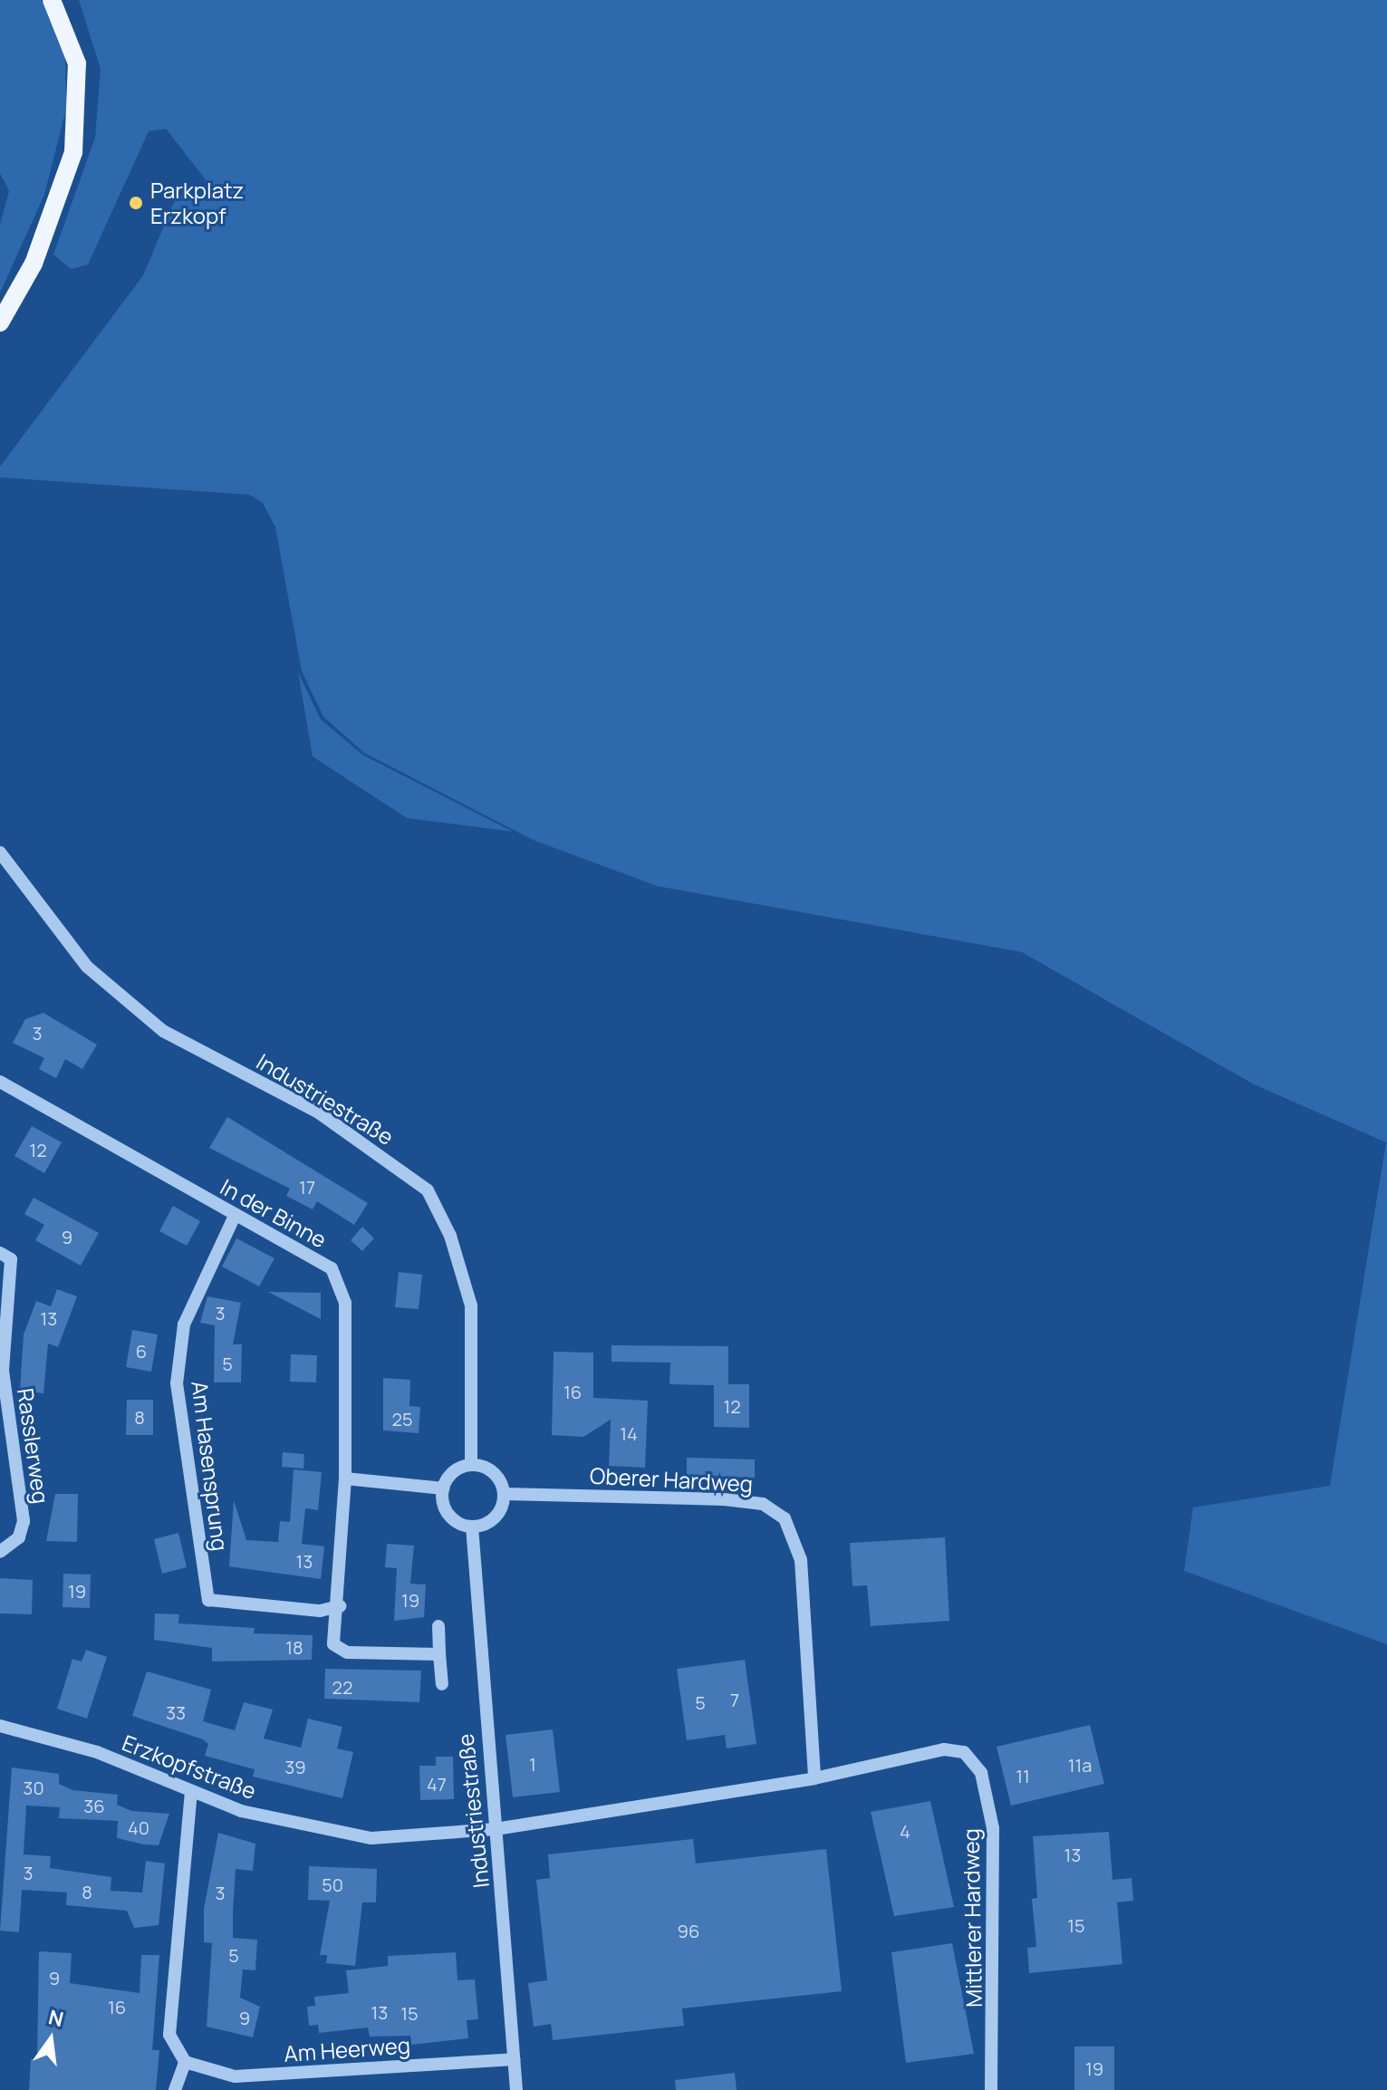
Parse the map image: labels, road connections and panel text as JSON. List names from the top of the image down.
{
  "streets": {
    "street": [
      "Industriestraße",
      "In der Binne",
      "Rasslerweg",
      "Am Hasensprung",
      "Oberer Hardweg",
      "Erzkopfstraße",
      "Mittlerer Hardweg",
      "Am Heerweg"
    ]
  },
  "crossings": [
    ["Industriestraße", "Oberer Hardweg"],
    ["Industriestraße", "Erzkopfstraße"],
    ["Industriestraße", "Am Heerweg"],
    ["In der Binne", "Am Hasensprung"],
    ["Oberer Hardweg", "Mittlerer Hardweg"]
  ],
  "places": ["Parkplatz Erzkopf"],
  "house_numbers": [
    "3",
    "12",
    "17",
    "9",
    "3",
    "13",
    "6",
    "5",
    "16",
    "12",
    "8",
    "25",
    "14",
    "13",
    "19",
    "19",
    "18",
    "22",
    "7",
    "5",
    "33",
    "1",
    "11a",
    "39",
    "11",
    "47",
    "30",
    "36",
    "40",
    "4",
    "13",
    "3",
    "50",
    "8",
    "3",
    "15",
    "96",
    "5",
    "9",
    "16",
    "13",
    "15",
    "9",
    "19"
  ],
  "north": "top"
}
